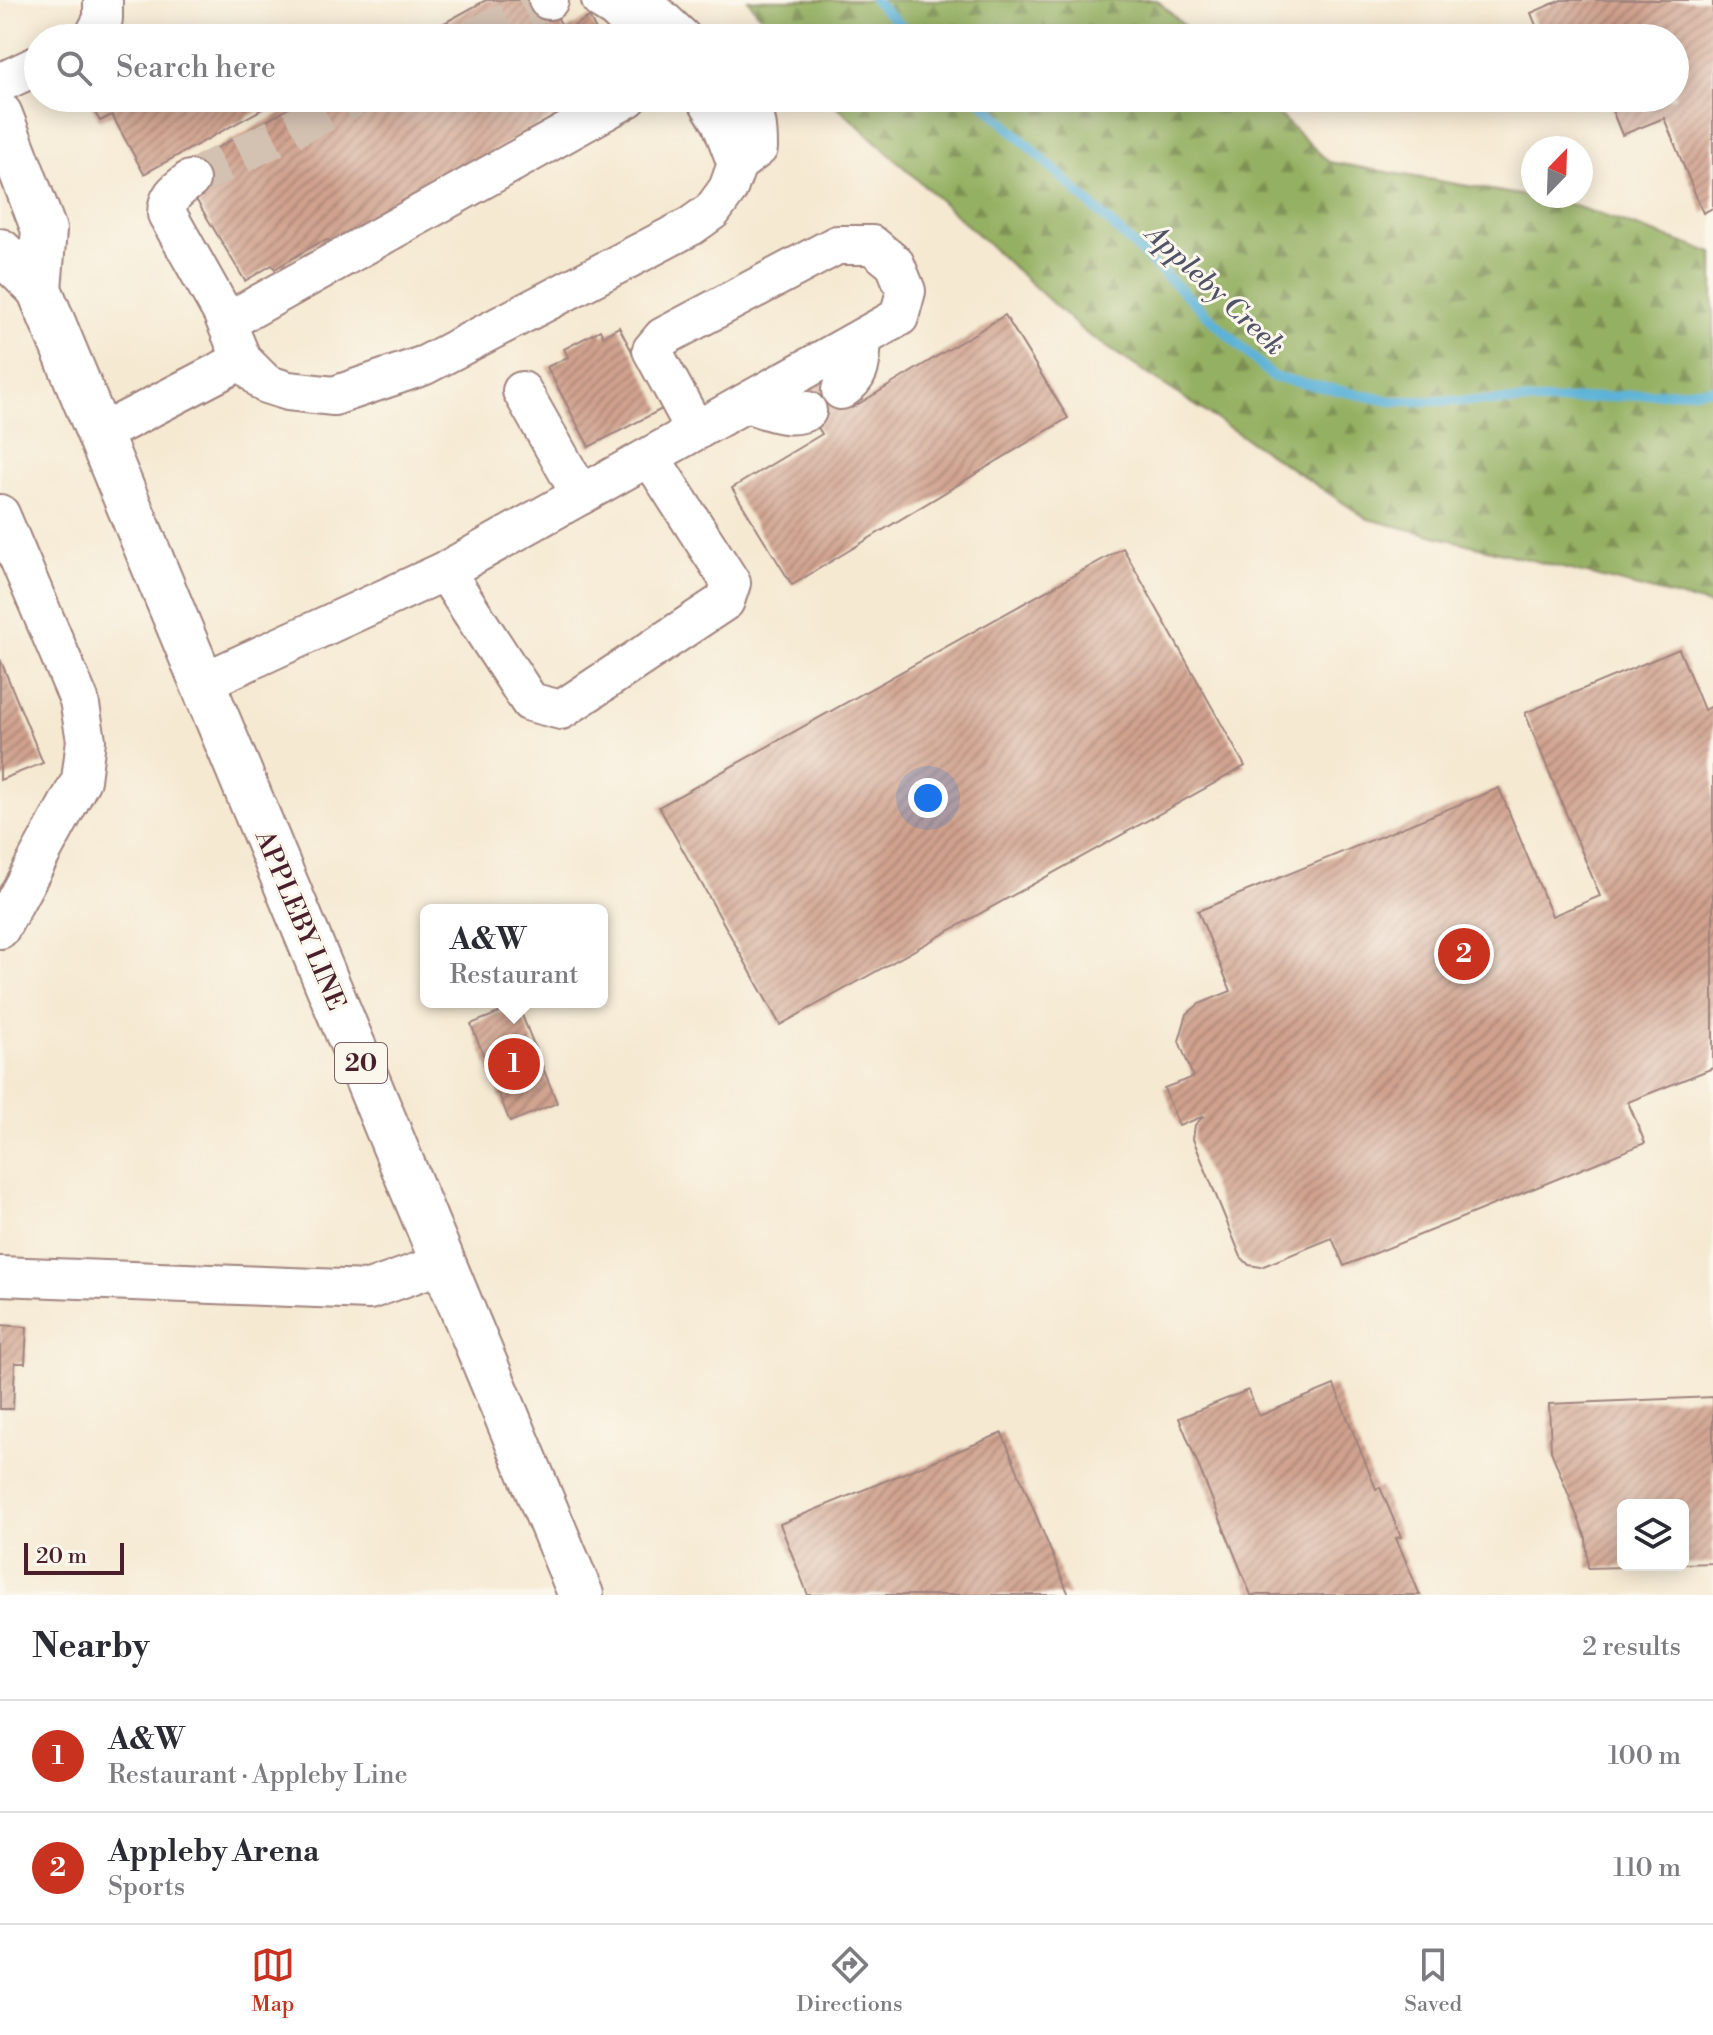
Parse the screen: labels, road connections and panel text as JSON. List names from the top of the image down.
{
  "streets": {
    "main road": ["APPLEBY LINE", "20"]
  },
  "water": ["Appleby Creek"],
  "scale_bar": "20 m",
  "north": "top right",
  "page": {
    "search": "Search here",
    "popup": ["A&W", "Restaurant"],
    "pins": ["2", "1"],
    "scale": "20 m",
    "heading": ["Nearby", "2 results"],
    "list": [
      {
        "mark": "1",
        "name": "A&W",
        "note": "Restaurant · Appleby Line",
        "value": "100 m"
      },
      {
        "mark": "2",
        "name": "Appleby Arena",
        "note": "Sports",
        "value": "110 m"
      }
    ],
    "nav": ["Map", "Directions", "Saved"]
  }
}
